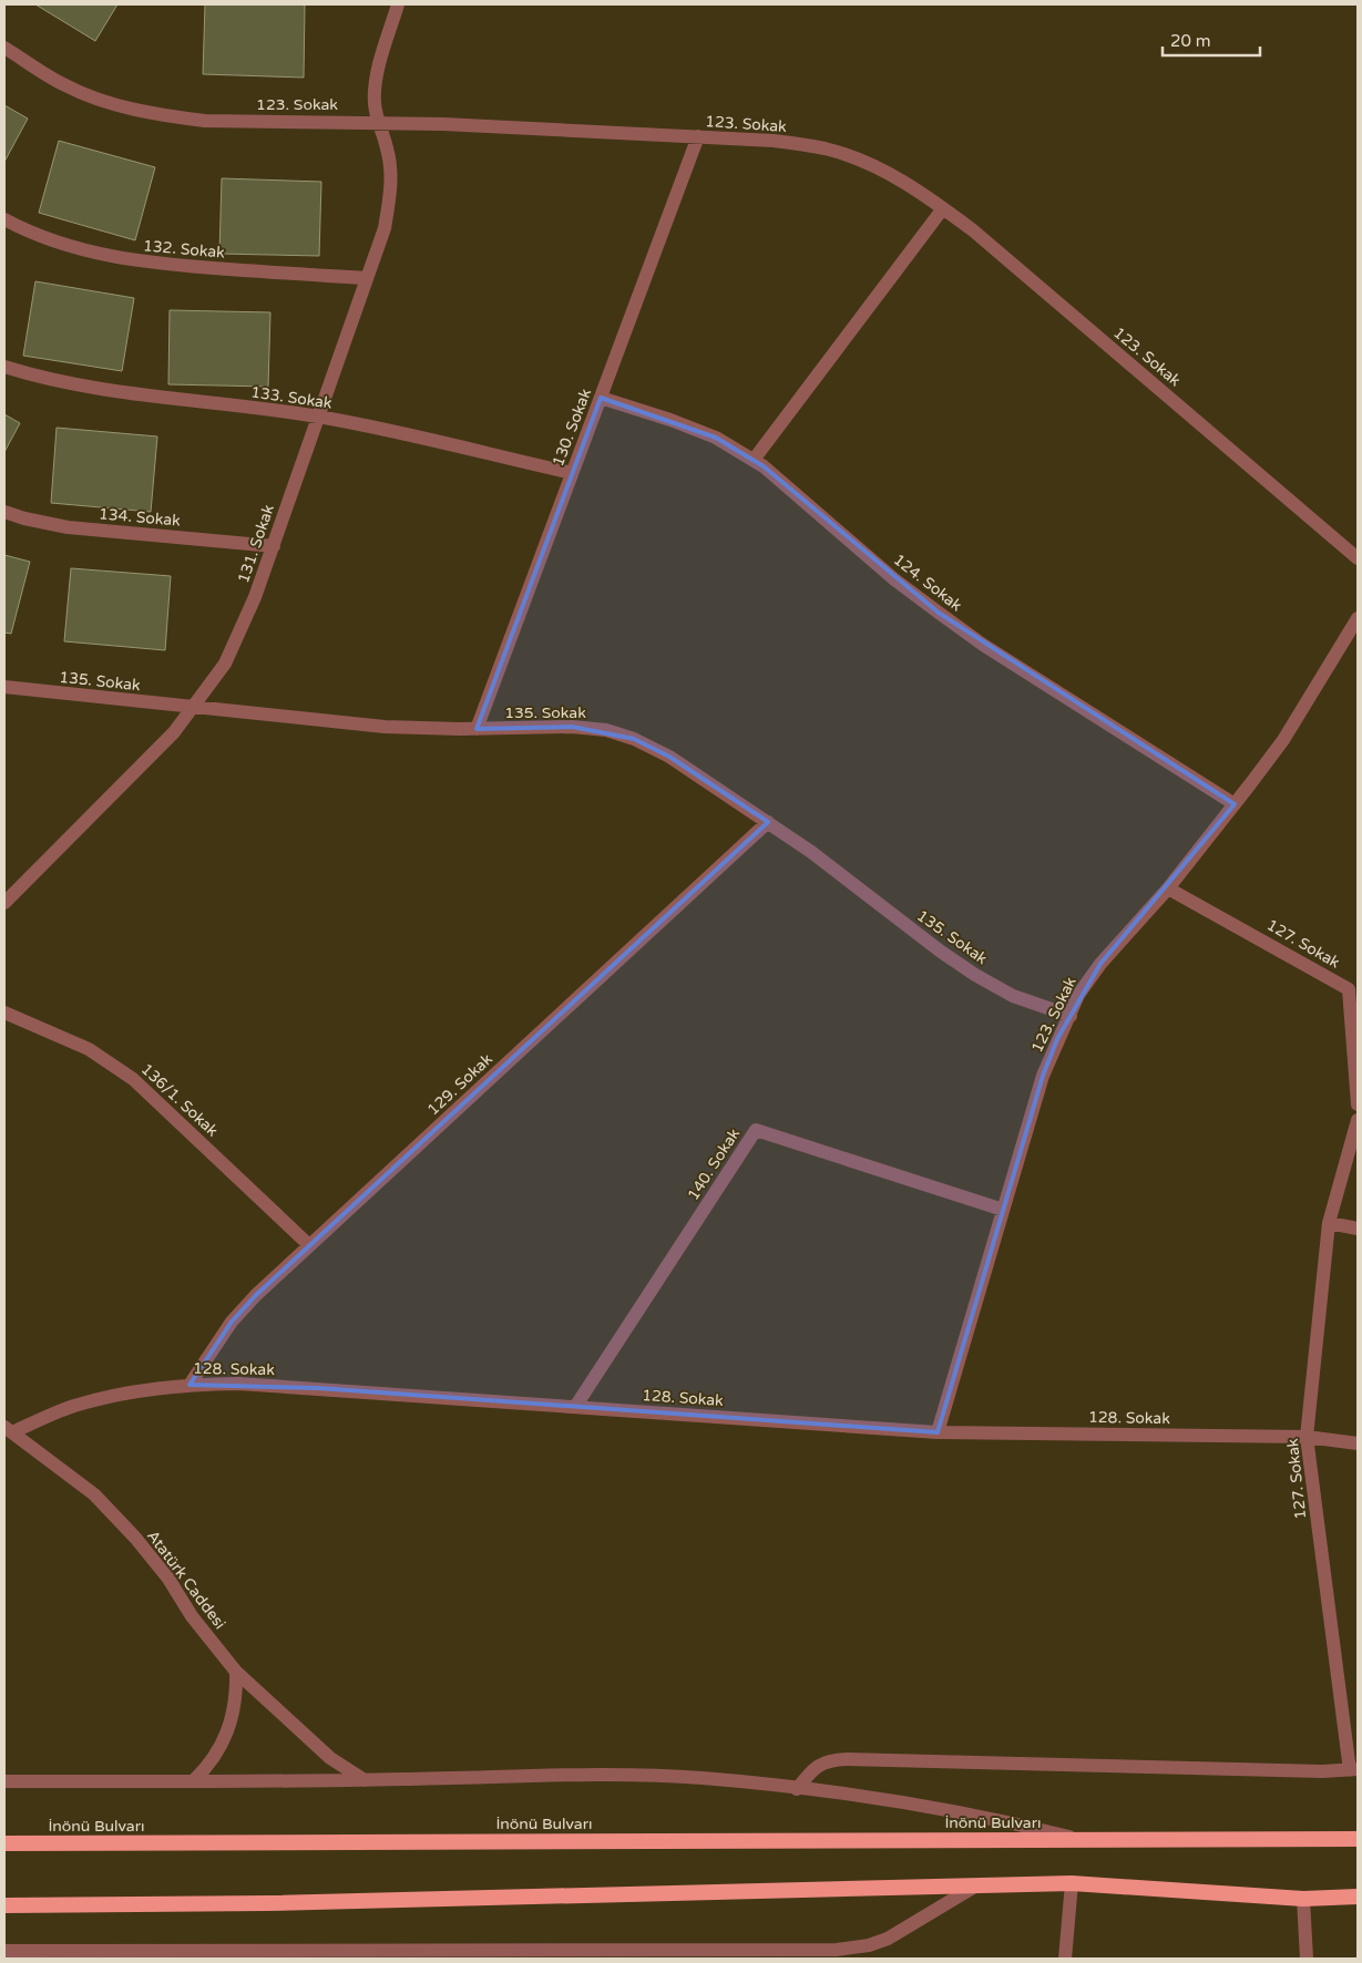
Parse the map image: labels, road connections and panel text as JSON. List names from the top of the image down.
{
  "streets": {
    "highway": ["İnönü Bulvarı"],
    "street": [
      "123. Sokak",
      "132. Sokak",
      "133. Sokak",
      "130. Sokak",
      "134. Sokak",
      "131. Sokak",
      "124. Sokak",
      "135. Sokak",
      "127. Sokak",
      "129. Sokak",
      "136/1. Sokak",
      "140. Sokak",
      "128. Sokak",
      "Atatürk Caddesi"
    ]
  },
  "crossings": [
    ["123. Sokak", "130. Sokak"],
    ["123. Sokak", "131. Sokak"],
    ["123. Sokak", "124. Sokak"],
    ["123. Sokak", "135. Sokak"],
    ["123. Sokak", "127. Sokak"],
    ["123. Sokak", "140. Sokak"],
    ["123. Sokak", "128. Sokak"],
    ["132. Sokak", "131. Sokak"],
    ["133. Sokak", "130. Sokak"],
    ["133. Sokak", "131. Sokak"],
    ["130. Sokak", "124. Sokak"],
    ["130. Sokak", "135. Sokak"],
    ["134. Sokak", "131. Sokak"],
    ["131. Sokak", "135. Sokak"],
    ["135. Sokak", "129. Sokak"],
    ["127. Sokak", "128. Sokak"],
    ["129. Sokak", "136/1. Sokak"],
    ["129. Sokak", "128. Sokak"],
    ["140. Sokak", "128. Sokak"],
    ["128. Sokak", "Atatürk Caddesi"],
    ["Atatürk Caddesi", "İnönü Bulvarı"]
  ],
  "scale_bar": "20 m"
}
